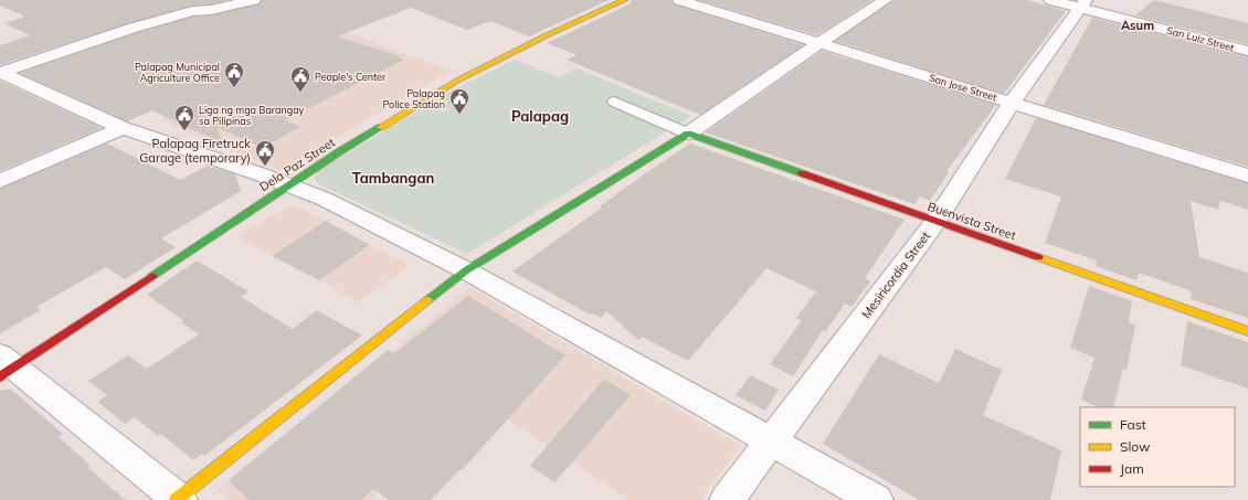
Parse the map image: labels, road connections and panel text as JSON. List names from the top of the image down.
{
  "streets": {
    "street": [
      "San Luiz Street",
      "San Jose Street",
      "Dela Paz Street",
      "Buenvista Street",
      "Mesiricordia Street"
    ]
  },
  "crossings": [
    ["San Luiz Street", "Mesiricordia Street"],
    ["San Jose Street", "Mesiricordia Street"],
    ["Buenvista Street", "Mesiricordia Street"]
  ],
  "districts": ["Asum", "Palapag", "Tambangan"],
  "places": {
    "public building": [
      "Palapag Municipal Agriculture Office",
      "People's Center",
      "Palapag Police Station",
      "Liga ng mga Barangay sa Pilipinas",
      "Palapag Firetruck Garage (temporary)"
    ]
  },
  "legend": ["Fast", "Slow", "Jam"]
}
